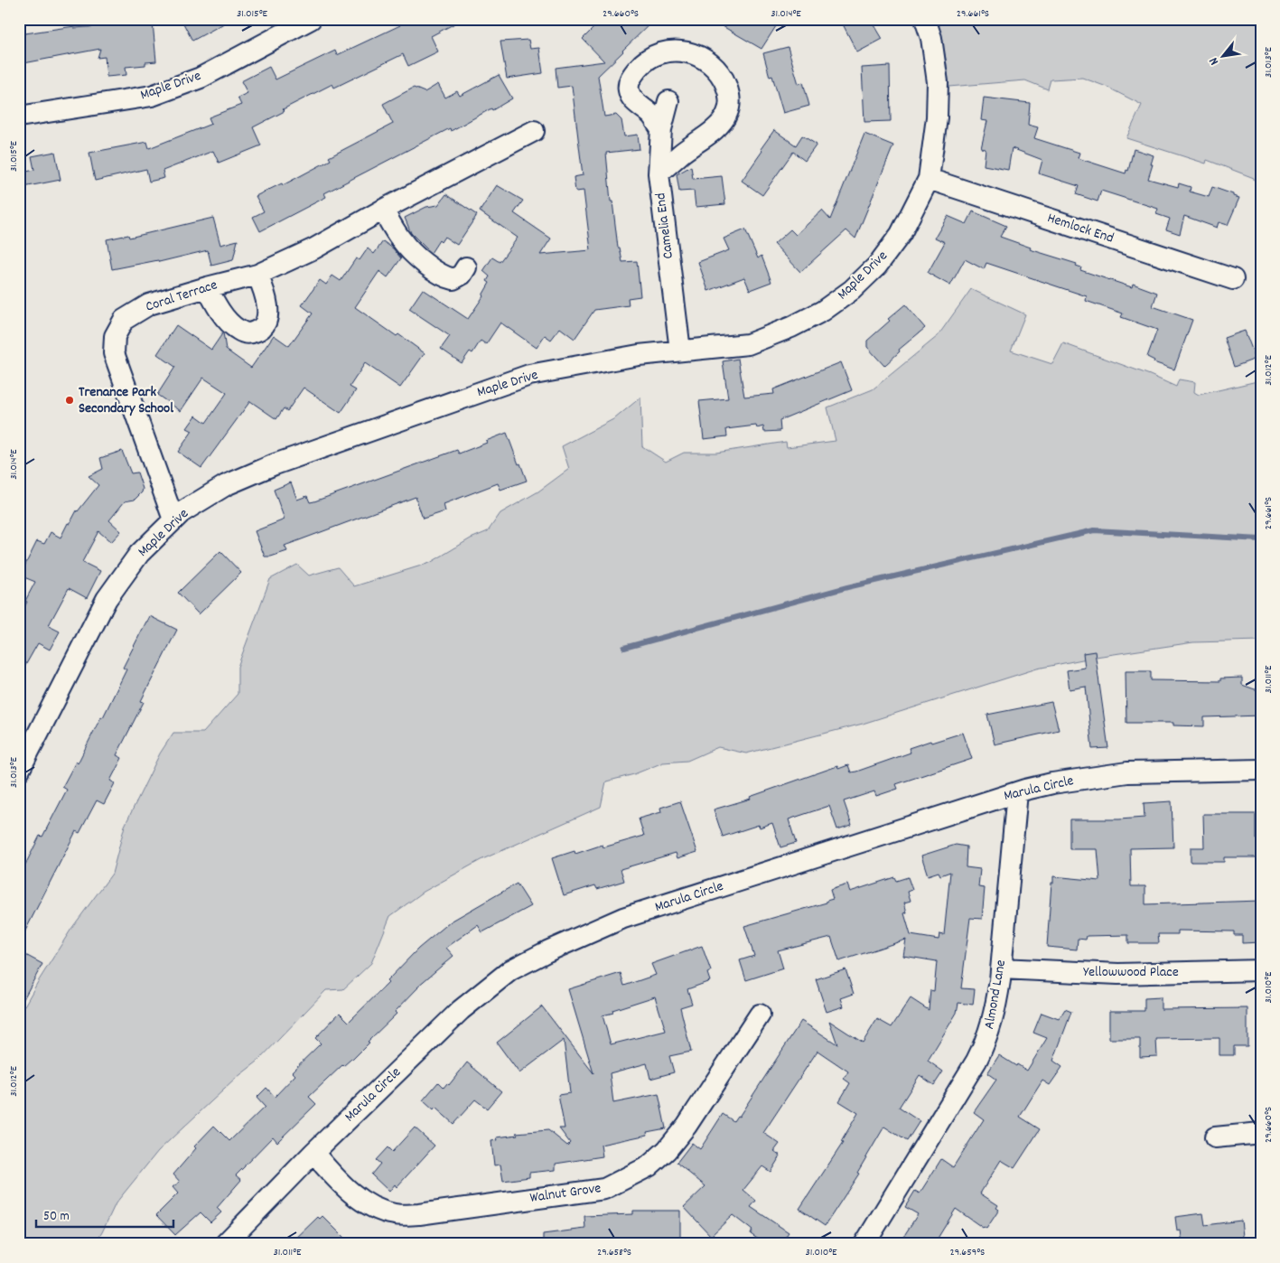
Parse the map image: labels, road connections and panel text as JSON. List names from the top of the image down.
{
  "streets": {
    "street": [
      "Maple Drive",
      "Camelia End",
      "Hemlock End",
      "Coral Terrace",
      "Marula Circle",
      "Yellowwood Place",
      "Almond Lane",
      "Walnut Grove"
    ]
  },
  "crossings": [
    ["Maple Drive", "Camelia End"],
    ["Maple Drive", "Hemlock End"],
    ["Maple Drive", "Coral Terrace"],
    ["Marula Circle", "Almond Lane"],
    ["Marula Circle", "Walnut Grove"],
    ["Yellowwood Place", "Almond Lane"]
  ],
  "places": ["Trenance Park Secondary School"],
  "scale_bar": "50 m",
  "north": "bottom left",
  "coordinates": [
    "31.015°E",
    "29.660°S",
    "31.014°E",
    "29.661°S",
    "31.013°E",
    "31.012°E",
    "31.011°E",
    "31.010°E",
    "29.658°S",
    "29.659°S"
  ]
}
